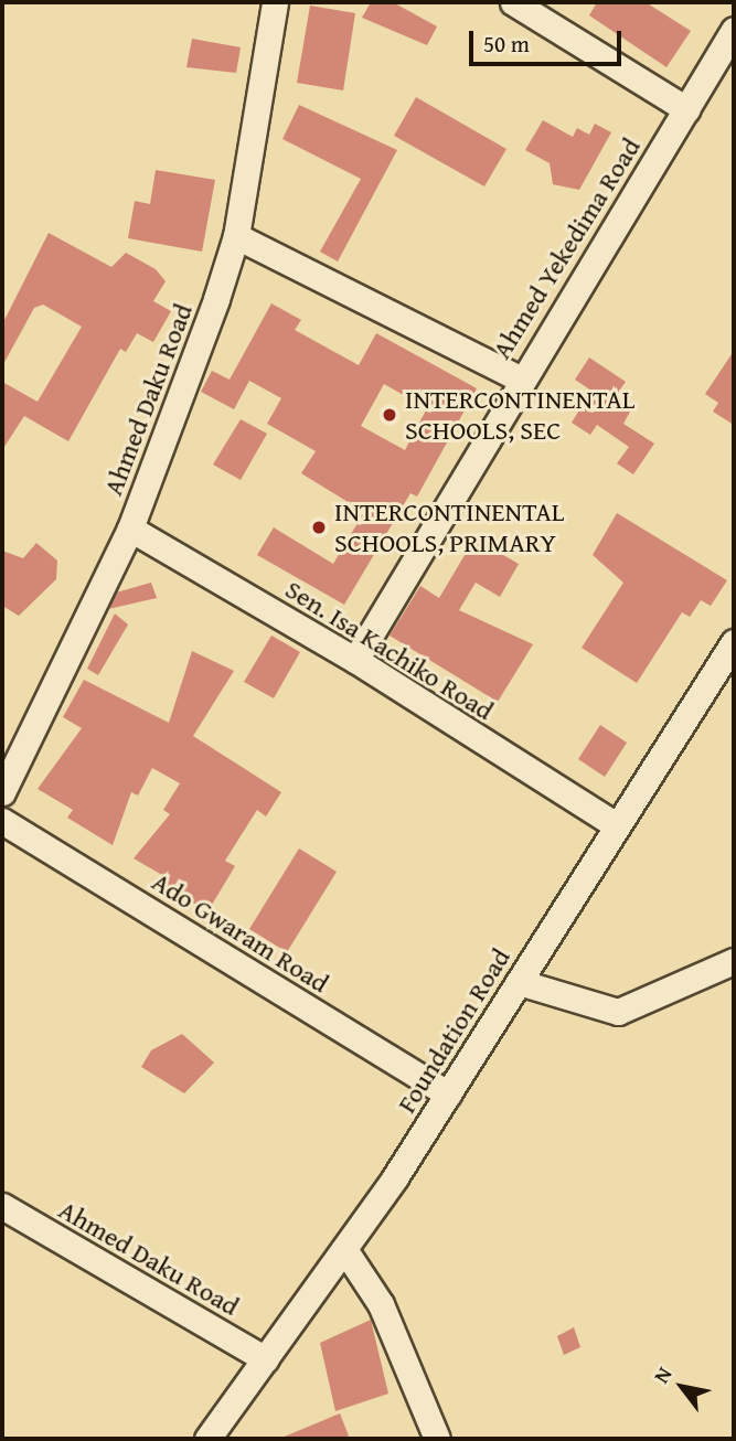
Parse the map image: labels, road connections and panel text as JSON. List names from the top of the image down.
{
  "streets": {
    "street": [
      "Ahmed Yekedima Road",
      "Ahmed Daku Road",
      "Sen. Isa Kachiko Road",
      "Ado Gwaram Road",
      "Foundation Road"
    ]
  },
  "crossings": [
    ["Ahmed Yekedima Road", "Sen. Isa Kachiko Road"],
    ["Ahmed Daku Road", "Sen. Isa Kachiko Road"],
    ["Ahmed Daku Road", "Foundation Road"],
    ["Sen. Isa Kachiko Road", "Foundation Road"],
    ["Ado Gwaram Road", "Foundation Road"]
  ],
  "places": ["INTERCONTINENTAL SCHOOLS, SEC", "INTERCONTINENTAL SCHOOLS, PRIMARY"],
  "scale_bar": "50 m",
  "north": "top left"
}
